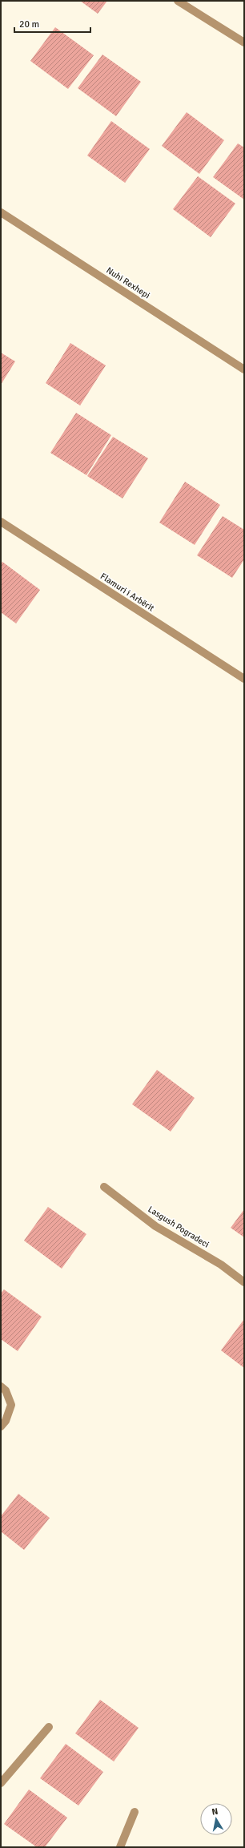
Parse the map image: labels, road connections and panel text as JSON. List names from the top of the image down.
{
  "streets": {
    "street": ["Nuhi Rexhepi", "Flamuri i Arbërit", "Lasgush Pogradeci"]
  },
  "scale_bar": "20 m",
  "north": "top"
}
